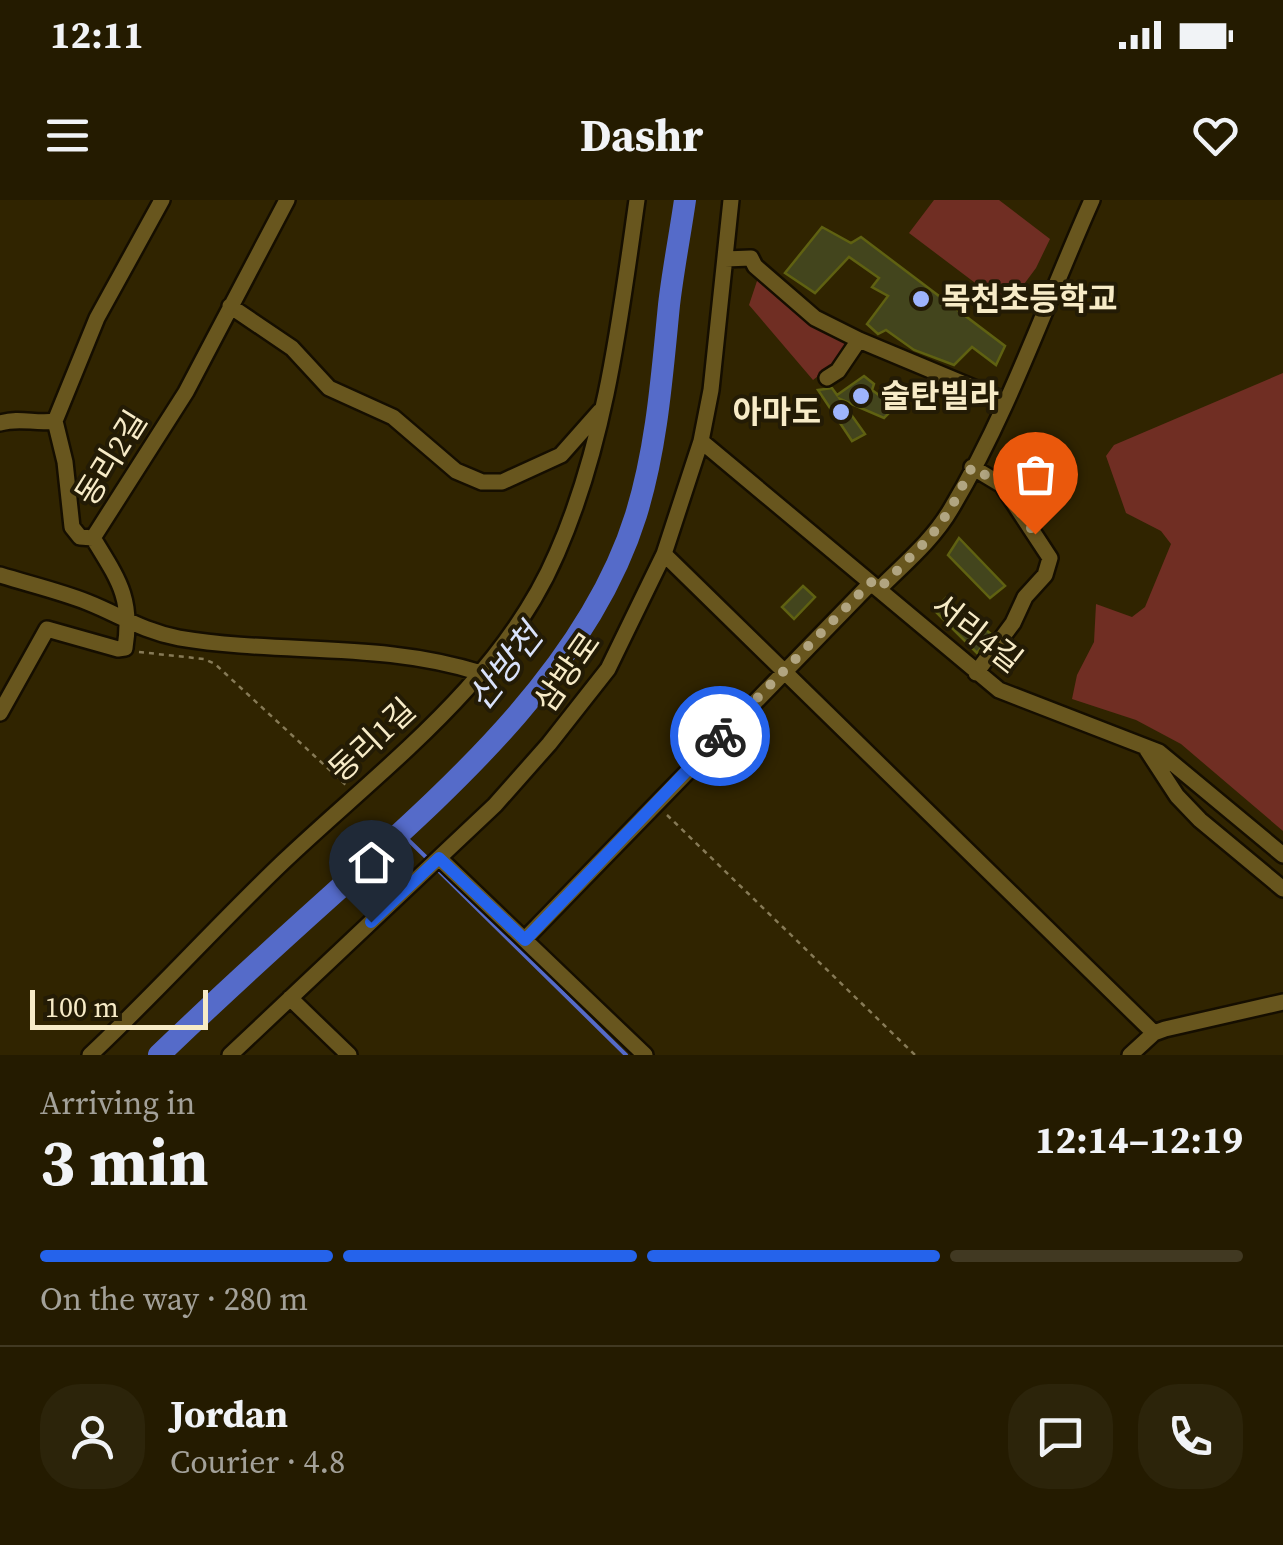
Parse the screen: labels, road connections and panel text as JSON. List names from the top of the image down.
{
  "streets": {
    "street": [
      "동리2길",
      "서리4길",
      "삼방로",
      "동리1길"
    ]
  },
  "crossings": [
    ["동리2길", "동리1길"],
    ["서리4길", "삼방로"]
  ],
  "water": ["산방천"],
  "places": ["목천초등학교", "술탄빌라", "아마도"],
  "scale_bar": "100 m",
  "page": {
    "status": "12:11",
    "header": "Dashr",
    "scale": "100 m",
    "heading": ["3 min", "Arriving in", "12:14–12:19"],
    "panel": ["Jordan", "Courier · 4.8"],
    "bar": "On the way · 280 m"
  }
}
